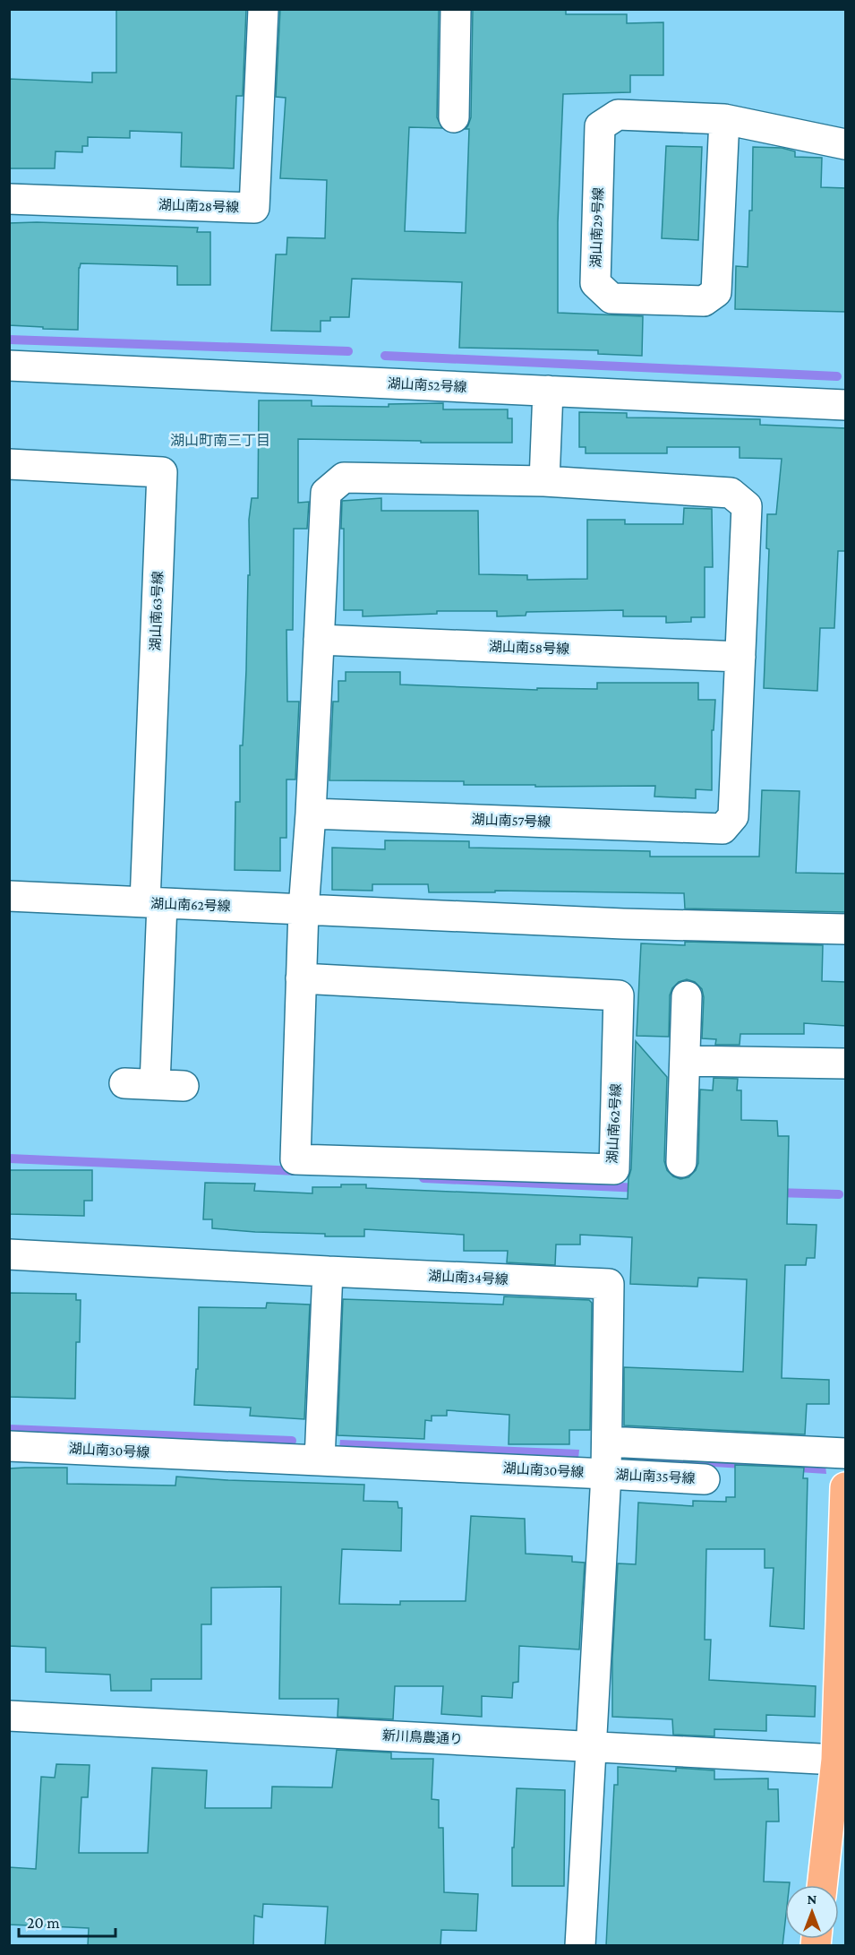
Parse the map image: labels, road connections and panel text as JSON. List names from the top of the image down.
{
  "streets": {
    "street": [
      "湖山南28号線",
      "湖山南29号線",
      "湖山南52号線",
      "湖山南63号線",
      "湖山南58号線",
      "湖山南57号線",
      "湖山南62号線",
      "湖山南34号線",
      "湖山南30号線",
      "湖山南35号線",
      "新川鳥農通り"
    ]
  },
  "crossings": [
    ["湖山南63号線", "湖山南62号線"],
    ["湖山南58号線", "湖山南57号線"],
    ["湖山南34号線", "湖山南30号線"],
    ["湖山南34号線", "湖山南35号線"],
    ["湖山南30号線", "湖山南35号線"]
  ],
  "districts": ["湖山町南三丁目"],
  "scale_bar": "20 m",
  "north": "top"
}
